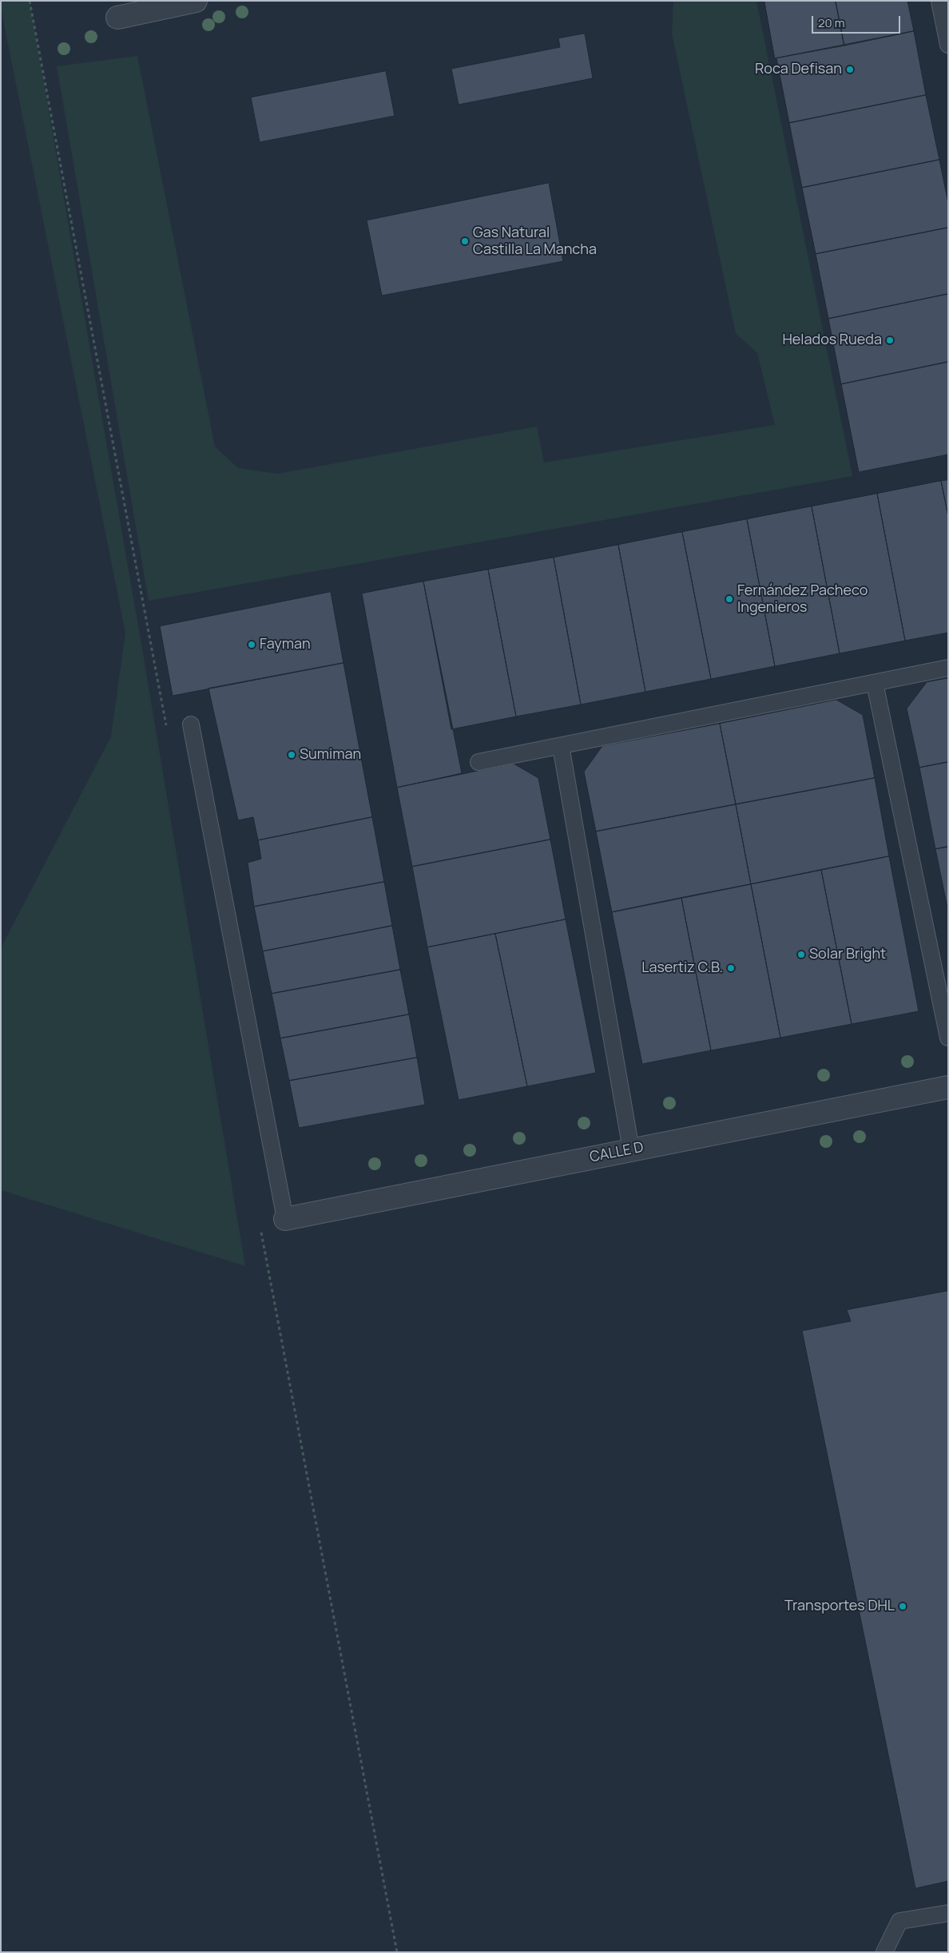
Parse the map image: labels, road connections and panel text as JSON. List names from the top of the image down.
{
  "streets": {
    "street": ["CALLE D"]
  },
  "places": [
    "Roca Defisan",
    "Gas Natural Castilla La Mancha",
    "Helados Rueda",
    "Fernández Pacheco Ingenieros",
    "Fayman",
    "Sumiman",
    "Solar Bright",
    "Lasertiz C.B.",
    "Transportes DHL"
  ],
  "scale_bar": "20 m"
}
